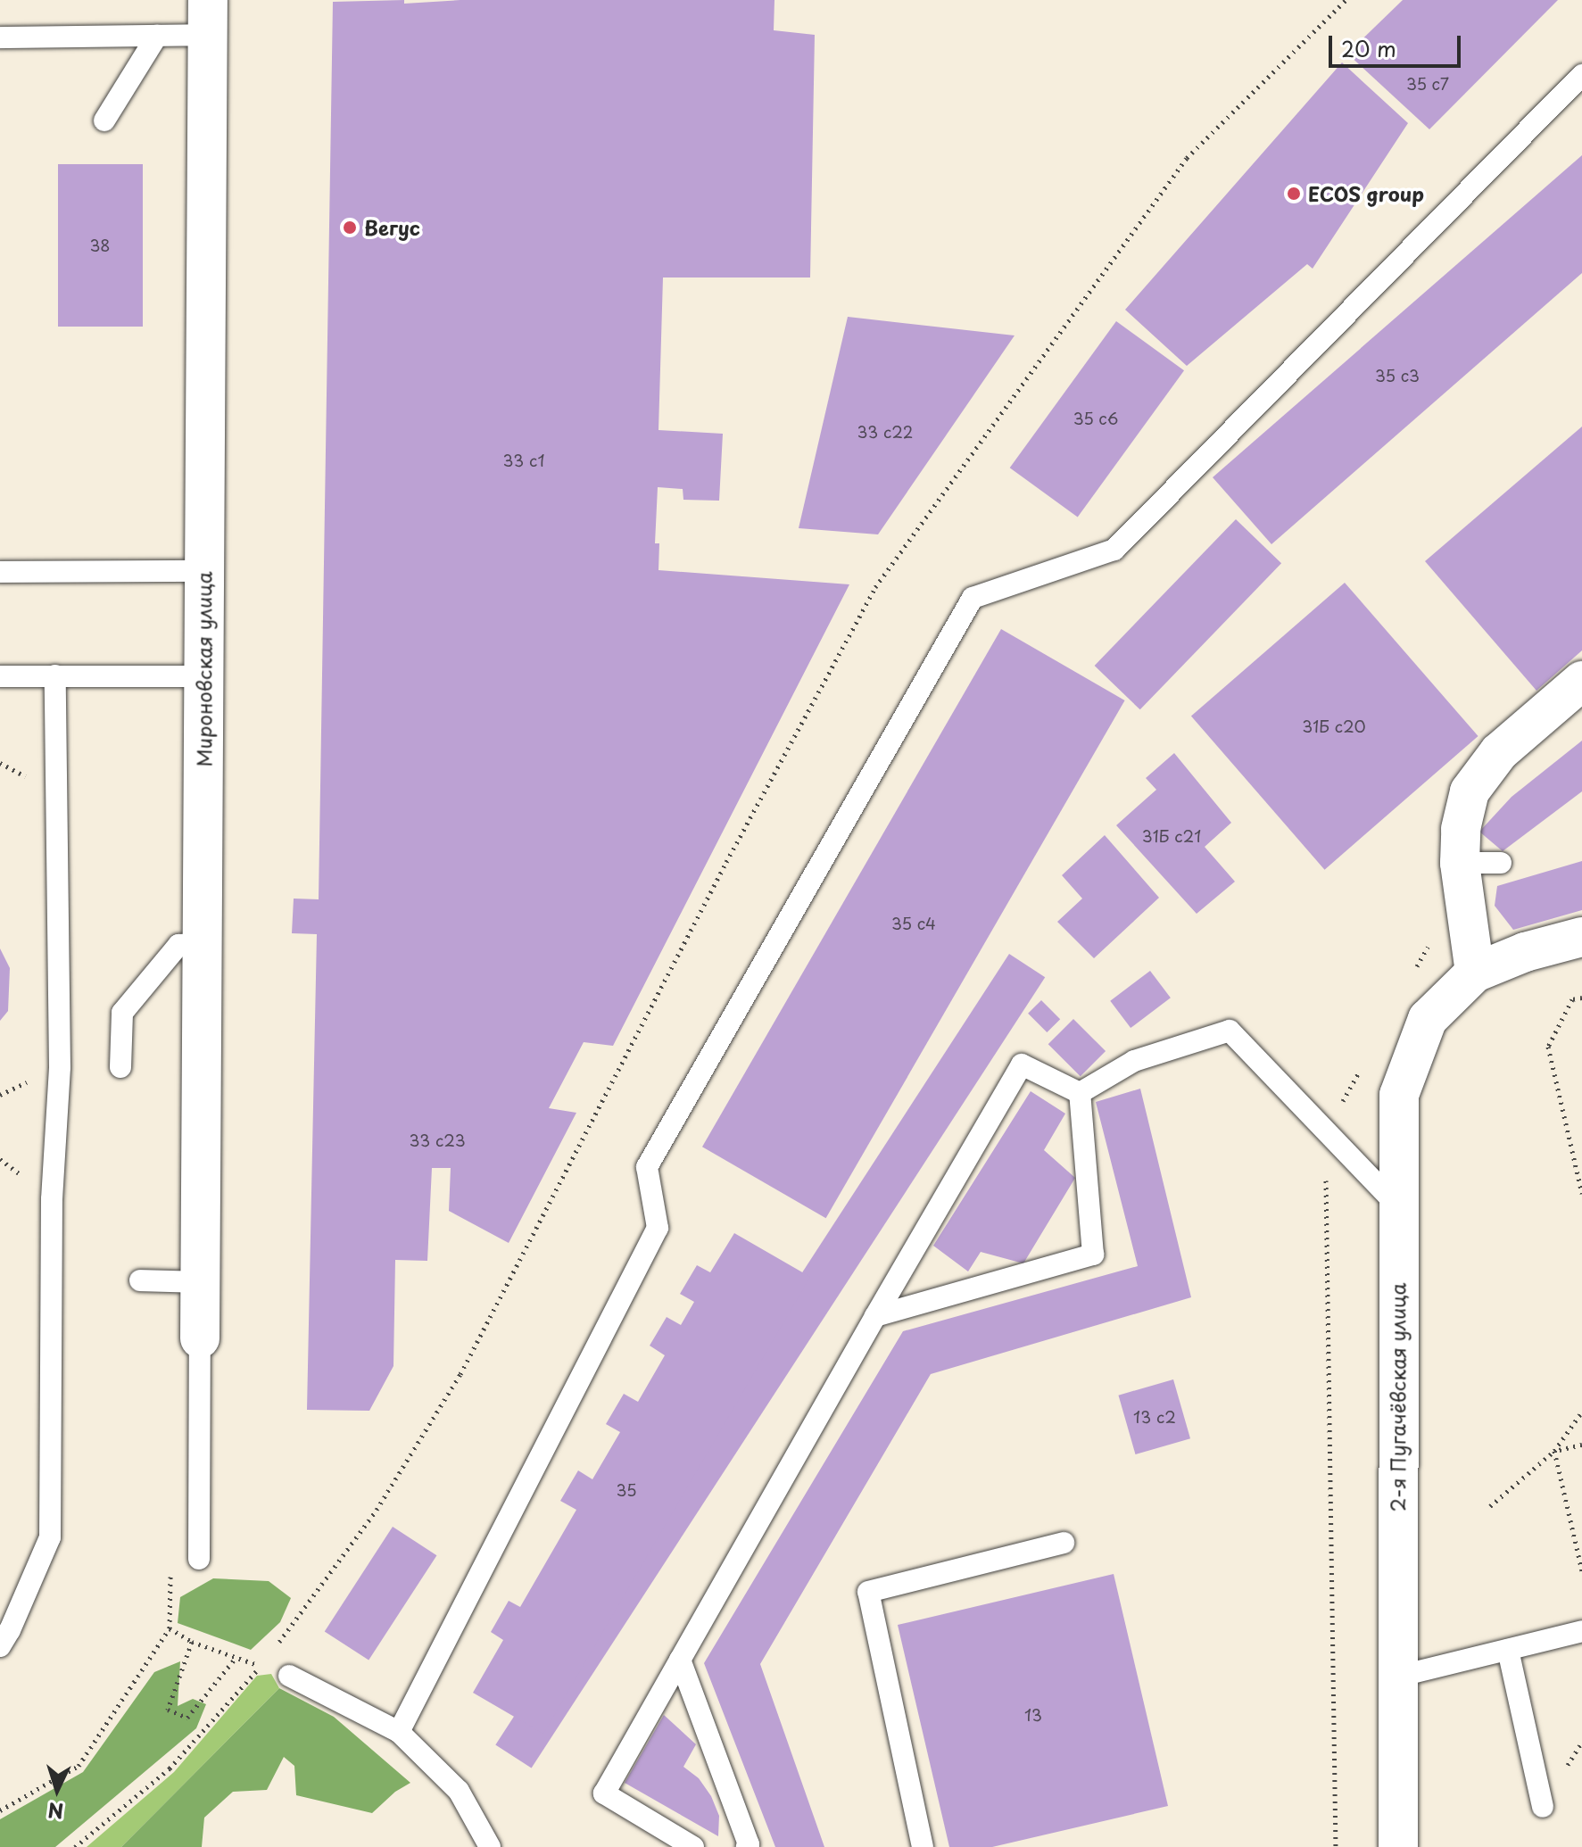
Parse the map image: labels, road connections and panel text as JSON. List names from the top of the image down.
{
  "streets": {
    "street": ["Мироновская улица", "2-я Пугачёвская улица"]
  },
  "places": ["ECOS group", "Вегус"],
  "house_numbers": [
    "35 с7",
    "38",
    "35 с3",
    "35 с6",
    "33 с22",
    "33 с1",
    "31Б с20",
    "31Б с21",
    "35 с4",
    "33 с23",
    "13 с2",
    "35",
    "13"
  ],
  "scale_bar": "20 m",
  "north": "bottom"
}
